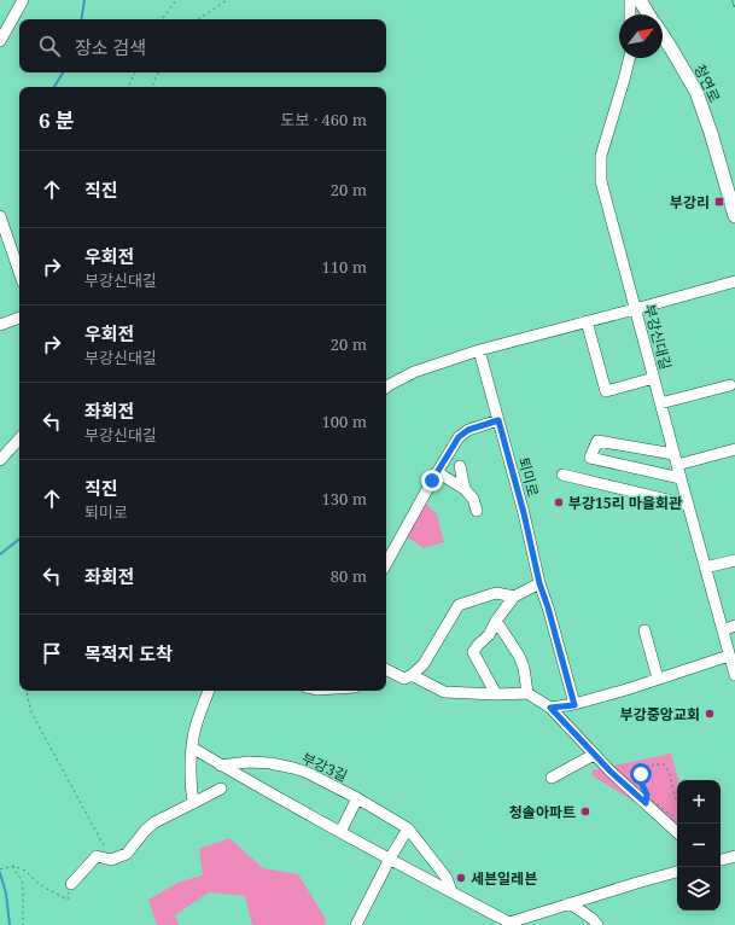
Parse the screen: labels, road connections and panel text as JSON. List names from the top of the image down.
{
  "streets": {
    "main road": ["청연로"],
    "street": ["부강신대길", "퇴미로", "부강3길"]
  },
  "places": {
    "transit": ["부강리"],
    "other": [
      "부강15리 마을회관",
      "부강중앙교회",
      "청솔아파트",
      "세븐일레븐"
    ]
  },
  "north": "top right",
  "page": {
    "search": "장소 검색",
    "heading": ["6 분", "도보 · 460 m"],
    "list": [
      ["직진", "20 m"],
      ["우회전", "부강신대길", "110 m"],
      ["우회전", "부강신대길", "20 m"],
      ["좌회전", "부강신대길", "100 m"],
      ["직진", "퇴미로", "130 m"],
      ["좌회전", "80 m"],
      "목적지 도착"
    ],
    "map_buttons": ["+", "−"]
  }
}
